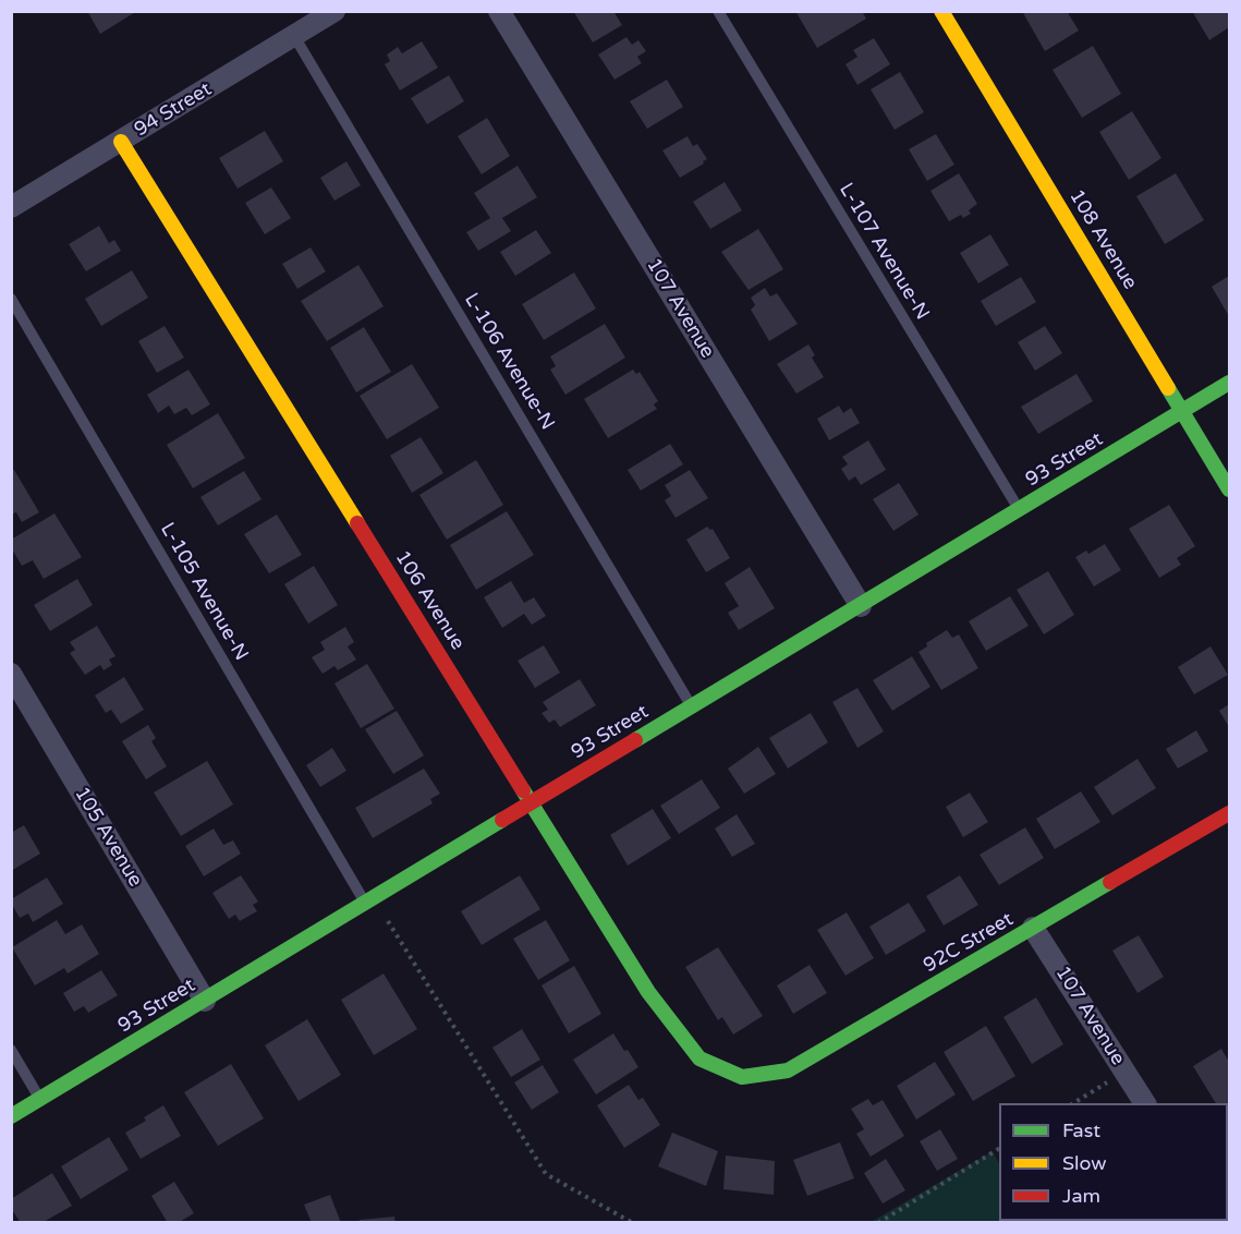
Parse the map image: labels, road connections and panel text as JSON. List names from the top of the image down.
{
  "streets": {
    "street": [
      "94 Street",
      "108 Avenue",
      "107 Avenue",
      "93 Street",
      "106 Avenue",
      "105 Avenue",
      "92C Street"
    ],
    "lane": ["L-107 Avenue-N", "L-106 Avenue-N", "L-105 Avenue-N"]
  },
  "crossings": [
    ["94 Street", "L-106 Avenue-N"],
    ["94 Street", "106 Avenue"],
    ["108 Avenue", "93 Street"],
    ["L-107 Avenue-N", "93 Street"],
    ["107 Avenue", "93 Street"],
    ["107 Avenue", "92C Street"],
    ["L-106 Avenue-N", "93 Street"],
    ["93 Street", "L-105 Avenue-N"],
    ["93 Street", "106 Avenue"],
    ["93 Street", "105 Avenue"],
    ["106 Avenue", "92C Street"]
  ],
  "legend": ["Fast", "Slow", "Jam"]
}
